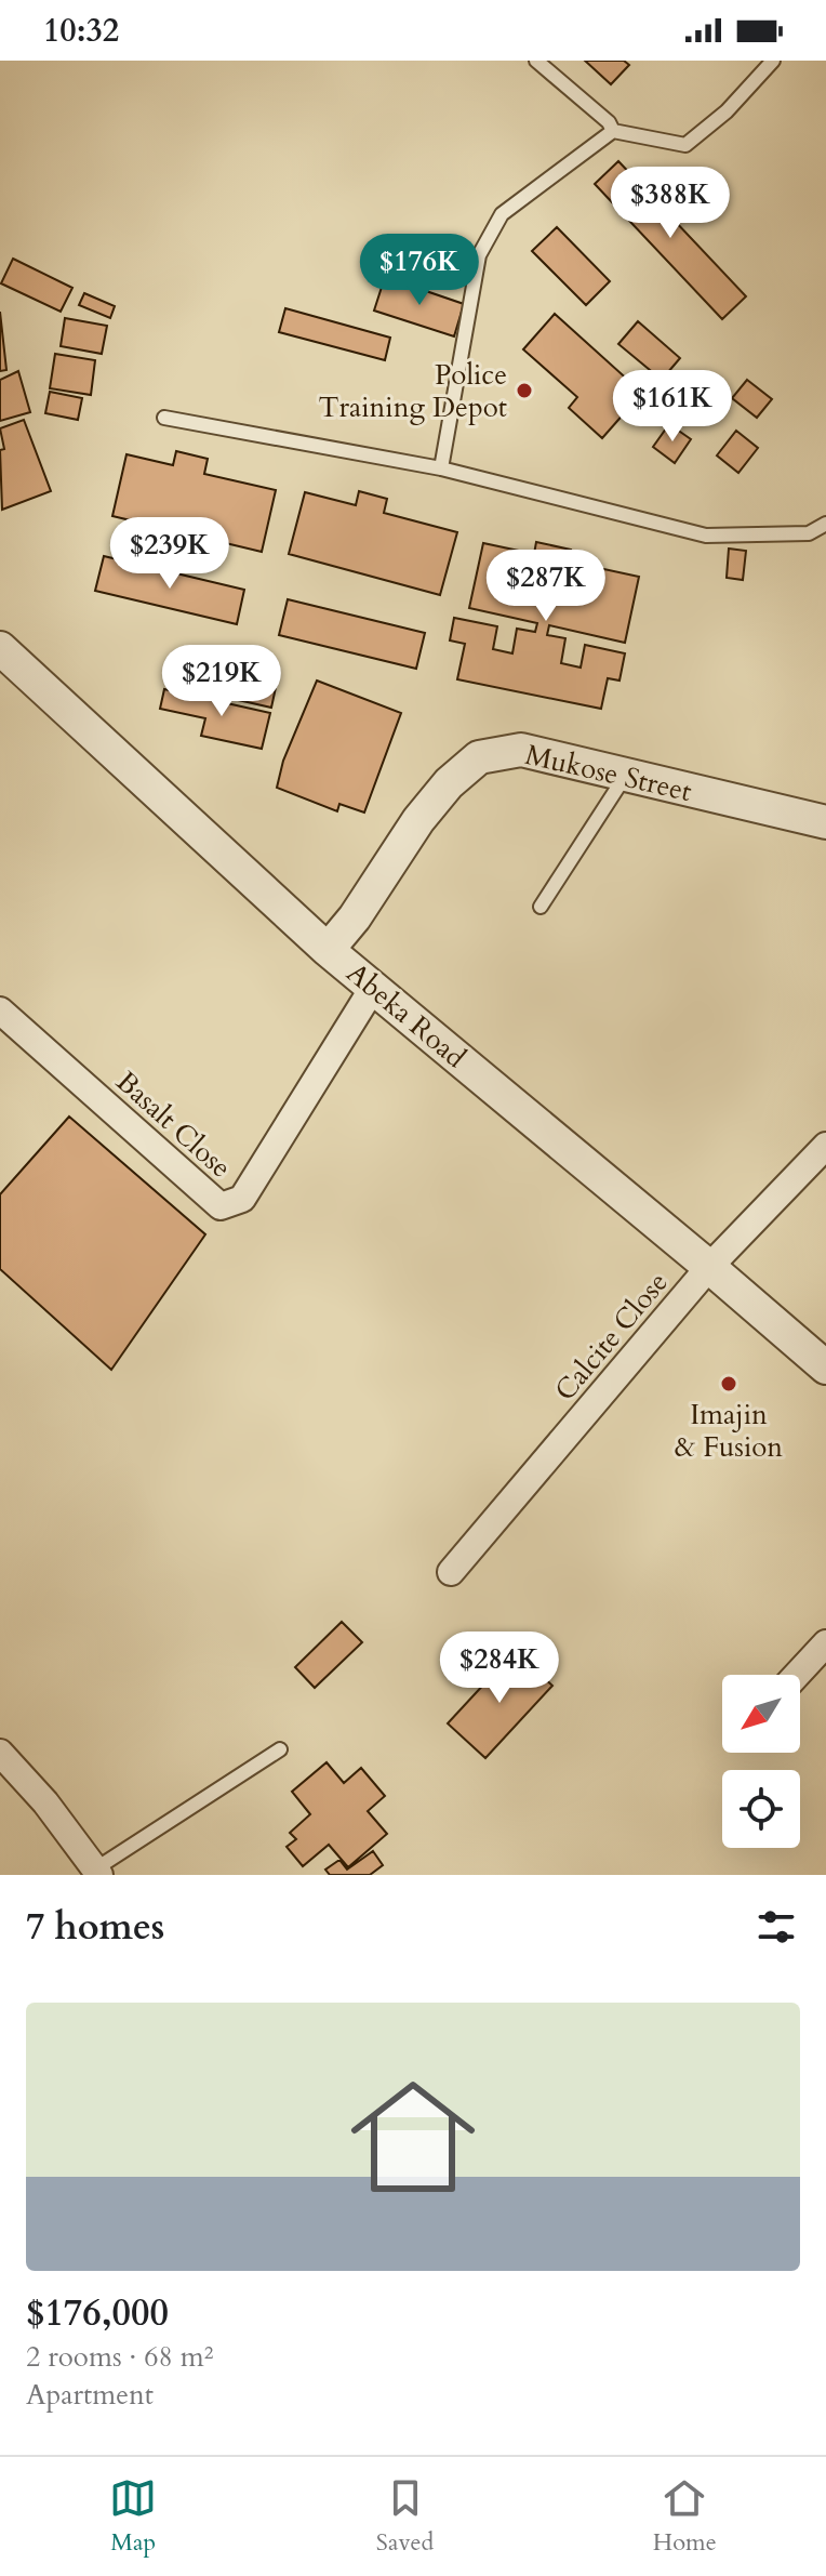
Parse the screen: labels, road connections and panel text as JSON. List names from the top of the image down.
{
  "streets": {
    "street": [
      "Mukose Street",
      "Abeka Road",
      "Basalt Close",
      "Calcite Close"
    ]
  },
  "crossings": [
    ["Mukose Street", "Abeka Road"],
    ["Abeka Road", "Basalt Close"],
    ["Abeka Road", "Calcite Close"]
  ],
  "places": ["Police Training Depot", "Imajin & Fusion"],
  "north": "bottom left",
  "page": {
    "status": "10:32",
    "price": [
      "$388K",
      "$176K",
      "$161K",
      "$239K",
      "$287K",
      "$219K",
      "$284K"
    ],
    "heading": "7 homes",
    "list": [
      {
        "name": "$176,000",
        "note": "2 rooms · 68 m² · Apartment"
      }
    ],
    "tabs": ["Map", "Saved", "Home"]
  }
}
